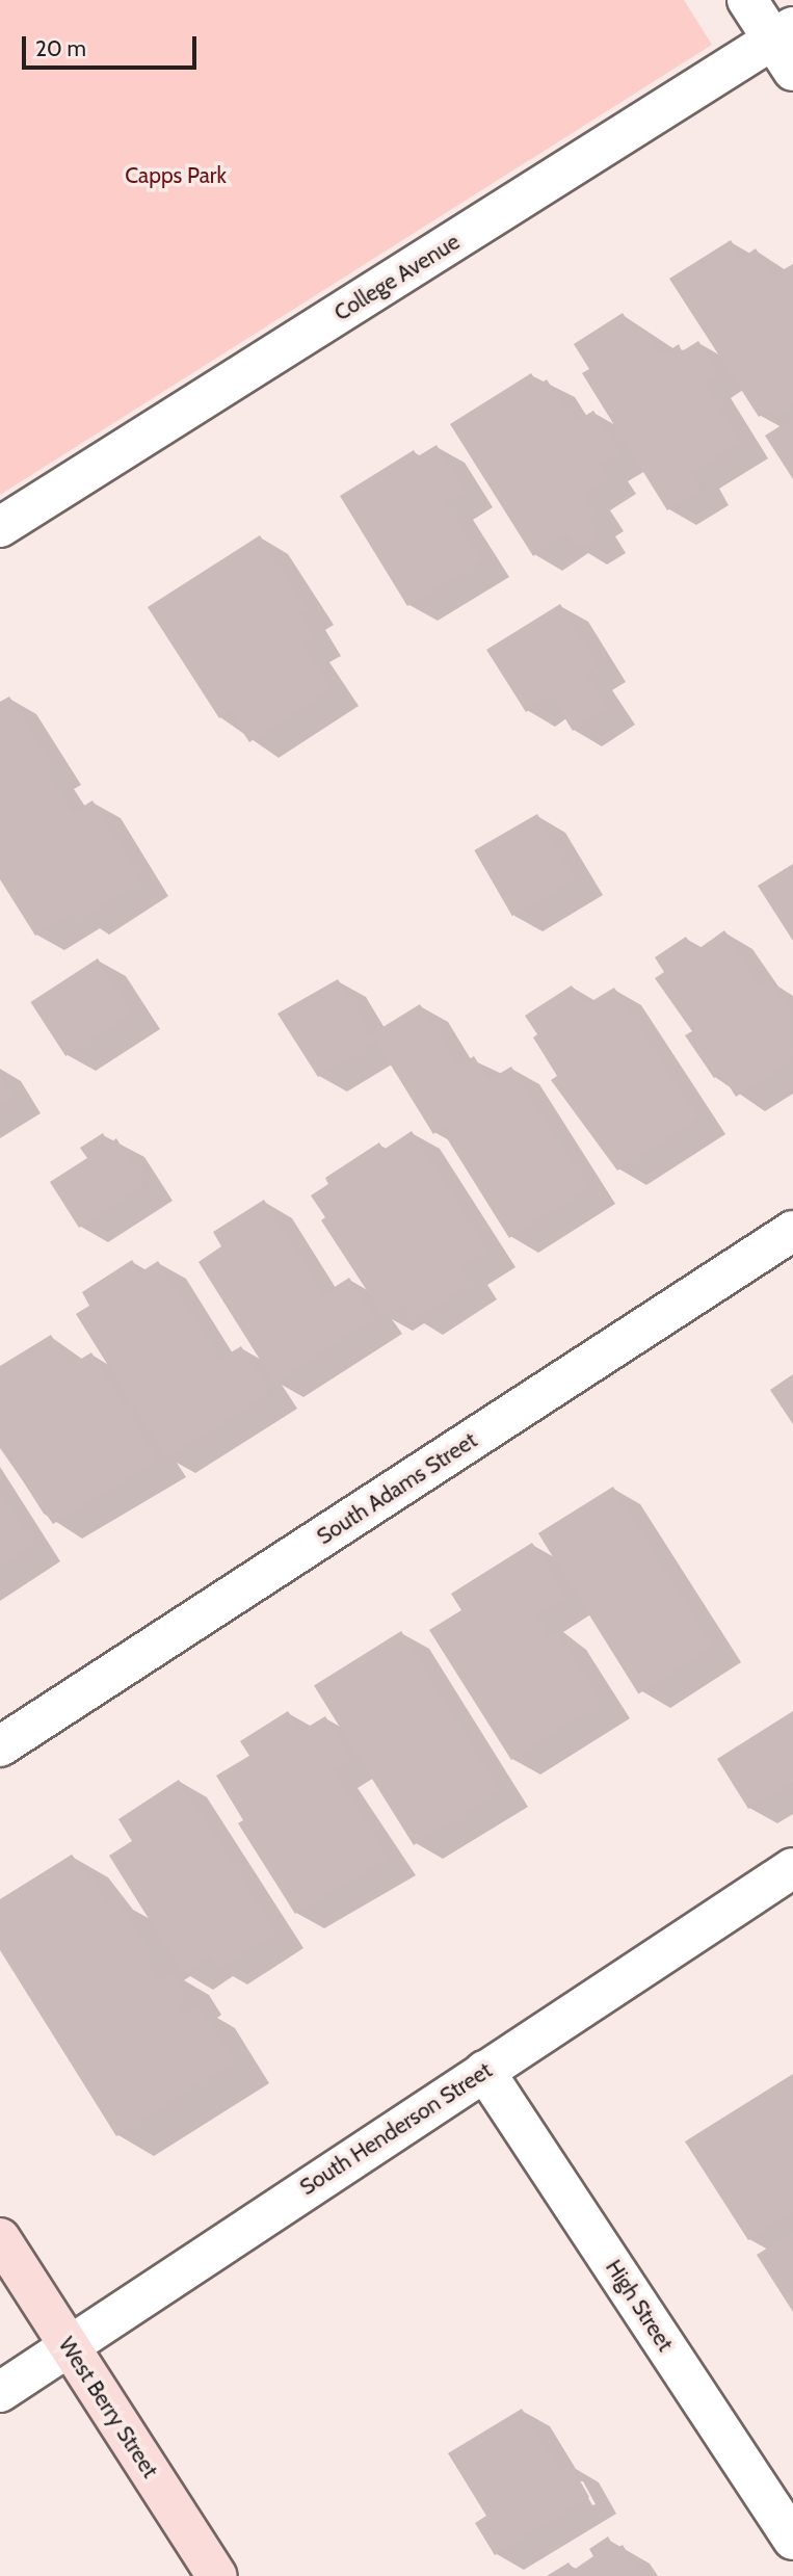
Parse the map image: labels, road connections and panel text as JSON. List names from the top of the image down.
{
  "streets": {
    "main road": ["West Berry Street"],
    "street": [
      "College Avenue",
      "South Adams Street",
      "South Henderson Street",
      "High Street"
    ]
  },
  "crossings": [
    ["South Henderson Street", "High Street"],
    ["South Henderson Street", "West Berry Street"]
  ],
  "parks": ["Capps Park"],
  "scale_bar": "20 m"
}
